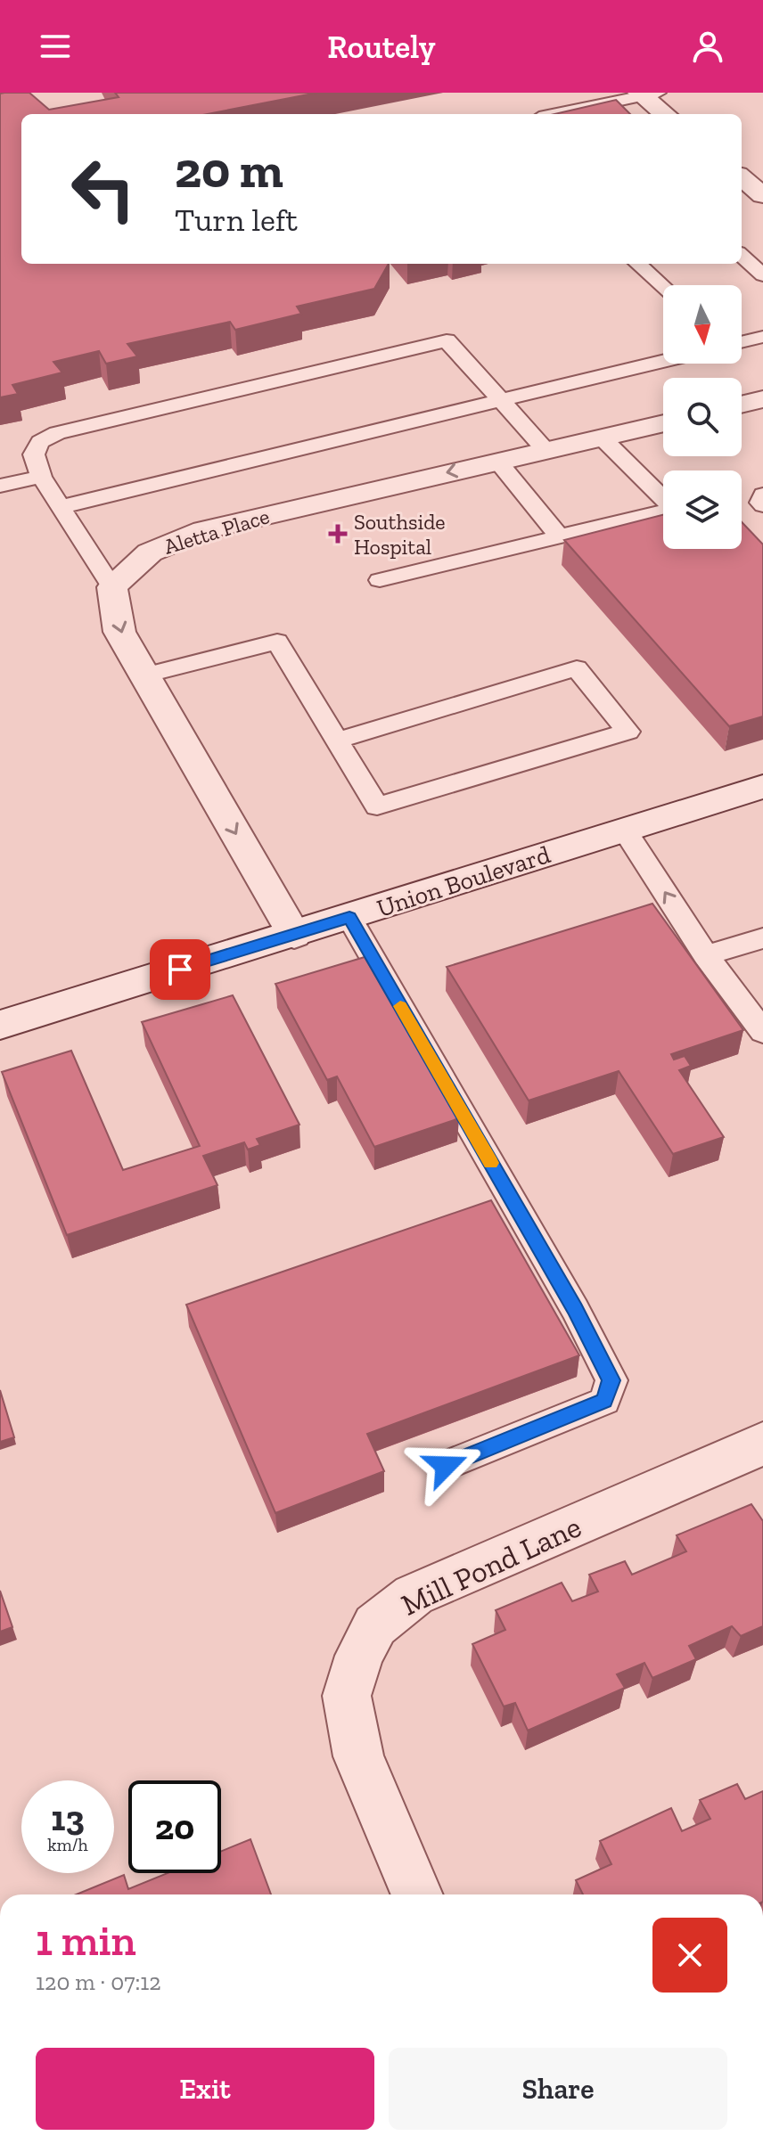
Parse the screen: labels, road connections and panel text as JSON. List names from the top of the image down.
{
  "streets": {
    "street": ["Aletta Place", "Union Boulevard", "Mill Pond Lane"]
  },
  "one_way": ["Aletta Place"],
  "places": {
    "health": ["Southside Hospital"]
  },
  "north": "bottom",
  "page": {
    "header": "Routely",
    "turn": ["20 m", "Turn left"],
    "speed": "13 km/h",
    "limit": "20",
    "heading": ["1 min", "120 m · 07:12"],
    "buttons": ["Exit", "Share"]
  }
}
